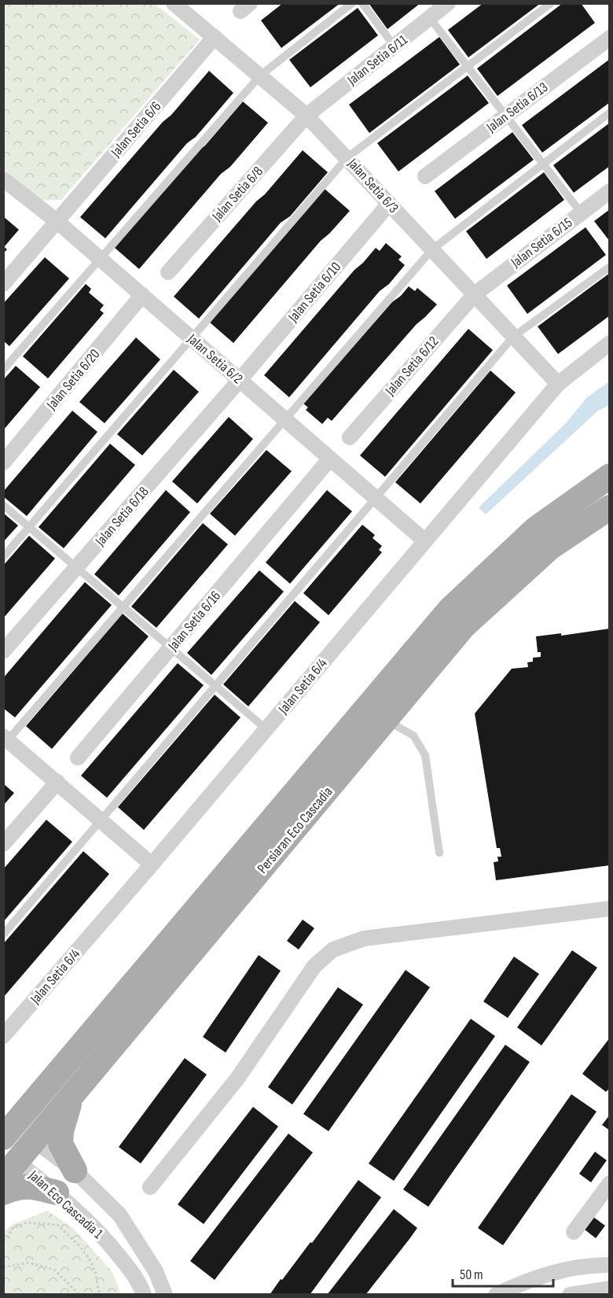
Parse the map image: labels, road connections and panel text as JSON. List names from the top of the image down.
{
  "streets": {
    "main road": ["Persiaran Eco Cascadia"],
    "street": [
      "Jalan Setia 6/11",
      "Jalan Setia 6/13",
      "Jalan Setia 6/6",
      "Jalan Setia 6/3",
      "Jalan Setia 6/8",
      "Jalan Setia 6/15",
      "Jalan Setia 6/10",
      "Jalan Setia 6/2",
      "Jalan Setia 6/12",
      "Jalan Setia 6/20",
      "Jalan Setia 6/18",
      "Jalan Setia 6/16",
      "Jalan Setia 6/4",
      "Jalan Eco Cascadia 1"
    ]
  },
  "crossings": [
    ["Jalan Setia 6/11", "Jalan Setia 6/3"],
    ["Jalan Setia 6/11", "Jalan Setia 6/8"],
    ["Jalan Setia 6/6", "Jalan Setia 6/3"],
    ["Jalan Setia 6/6", "Jalan Setia 6/2"],
    ["Jalan Setia 6/3", "Jalan Setia 6/8"],
    ["Jalan Setia 6/3", "Jalan Setia 6/15"],
    ["Jalan Setia 6/3", "Jalan Setia 6/10"],
    ["Jalan Setia 6/3", "Jalan Setia 6/12"],
    ["Jalan Setia 6/3", "Jalan Setia 6/4"],
    ["Jalan Setia 6/15", "Jalan Setia 6/12"],
    ["Jalan Setia 6/10", "Jalan Setia 6/2"],
    ["Jalan Setia 6/10", "Jalan Setia 6/18"],
    ["Jalan Setia 6/2", "Jalan Setia 6/20"],
    ["Jalan Setia 6/2", "Jalan Setia 6/18"],
    ["Jalan Setia 6/2", "Jalan Setia 6/16"],
    ["Jalan Setia 6/2", "Jalan Setia 6/4"],
    ["Persiaran Eco Cascadia", "Jalan Eco Cascadia 1"]
  ],
  "scale_bar": "50 m"
}
